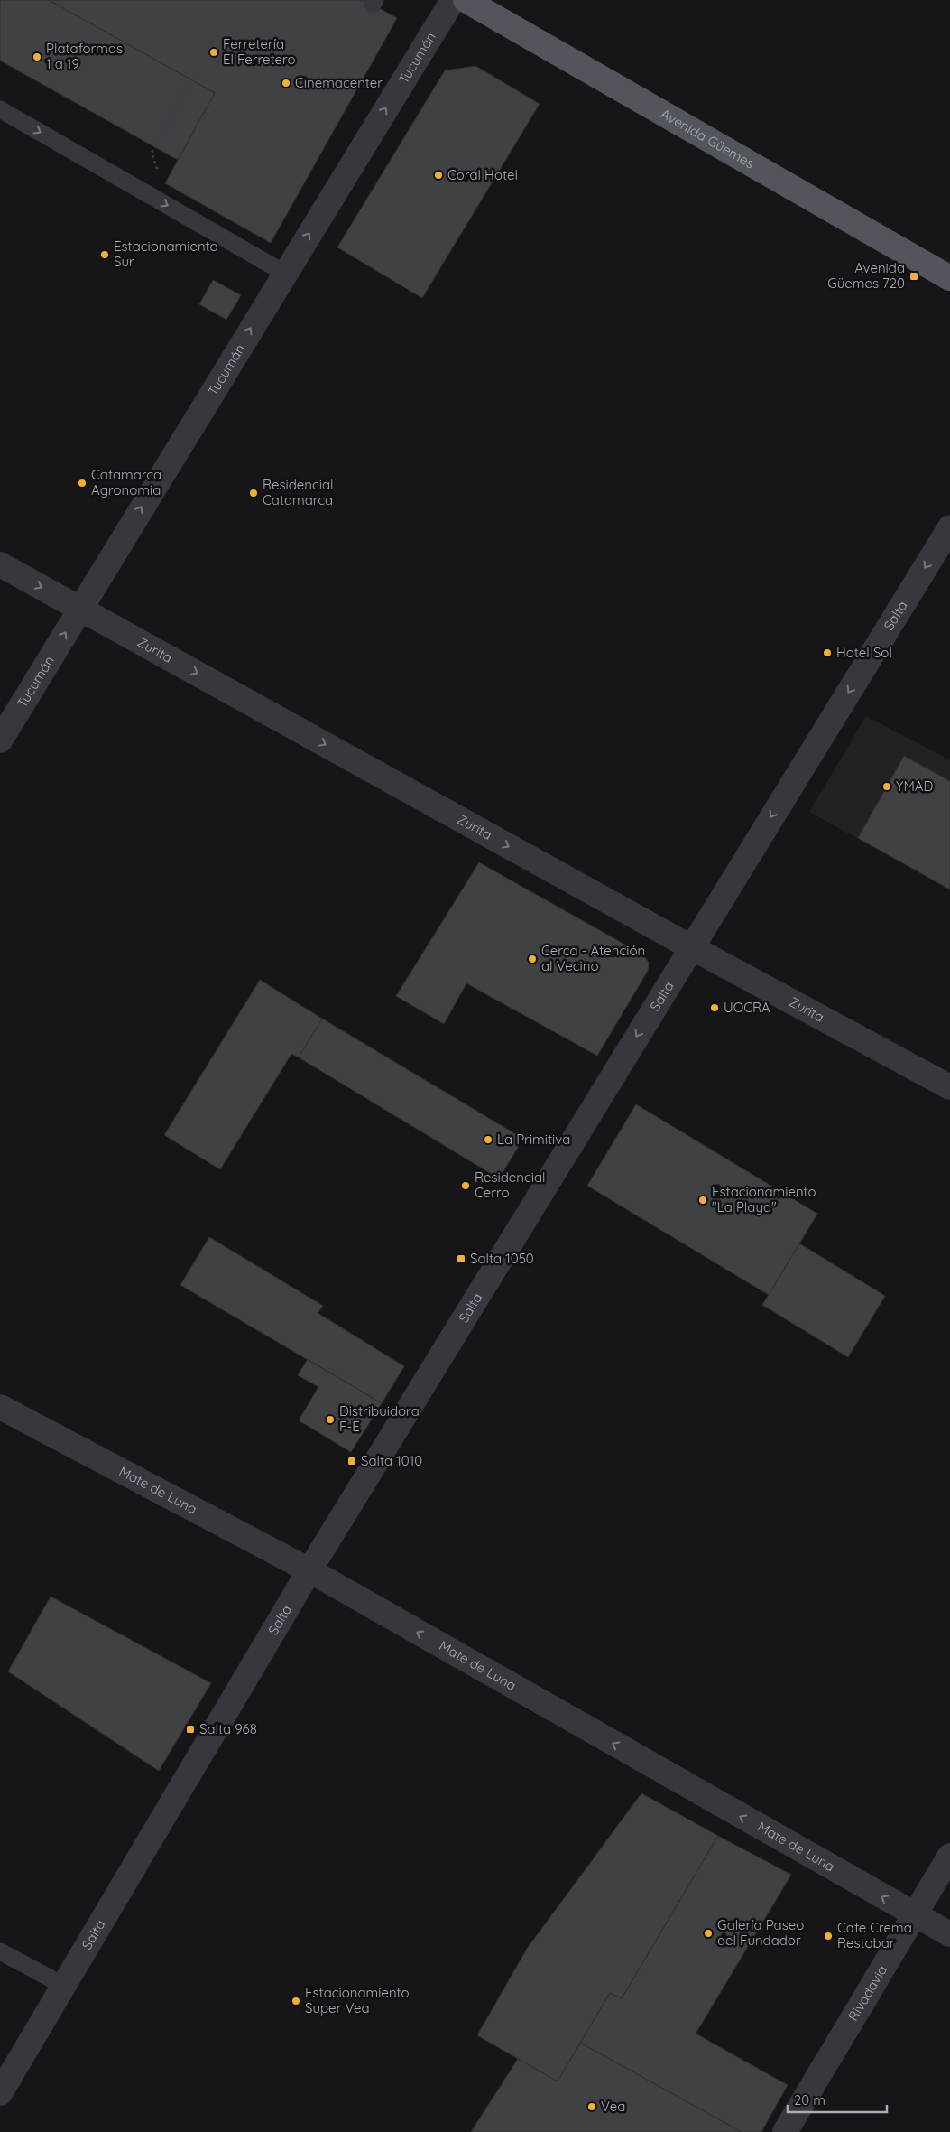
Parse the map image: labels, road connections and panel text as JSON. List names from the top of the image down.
{
  "streets": {
    "main road": ["Avenida Güemes"],
    "street": [
      "Tucumán",
      "Salta",
      "Zurita",
      "Mate de Luna",
      "Rivadavia"
    ]
  },
  "crossings": [
    ["Tucumán", "Zurita"],
    ["Salta", "Zurita"],
    ["Salta", "Mate de Luna"],
    ["Mate de Luna", "Rivadavia"]
  ],
  "one_way": [
    "Tucumán",
    "Salta",
    "Zurita",
    "Mate de Luna"
  ],
  "places": {
    "other": [
      "Ferretería El Ferretero",
      "Plataformas 1 a 19",
      "Cinemacenter",
      "Coral Hotel",
      "Estacionamiento Sur",
      "Catamarca Agronomia",
      "Residencial Catamarca",
      "Hotel Sol",
      "YMAD",
      "Cerca - Atención al Vecino",
      "UOCRA",
      "La Primitiva",
      "Residencial Cerro",
      "Estacionamiento \"La Playa\"",
      "Distribuidora F-E",
      "Galería Paseo del Fundador",
      "Cafe Crema Restobar",
      "Estacionamiento Super Vea",
      "Vea"
    ],
    "transit": [
      "Avenida Güemes 720",
      "Salta 1050",
      "Salta 1010",
      "Salta 968"
    ]
  },
  "scale_bar": "20 m"
}
